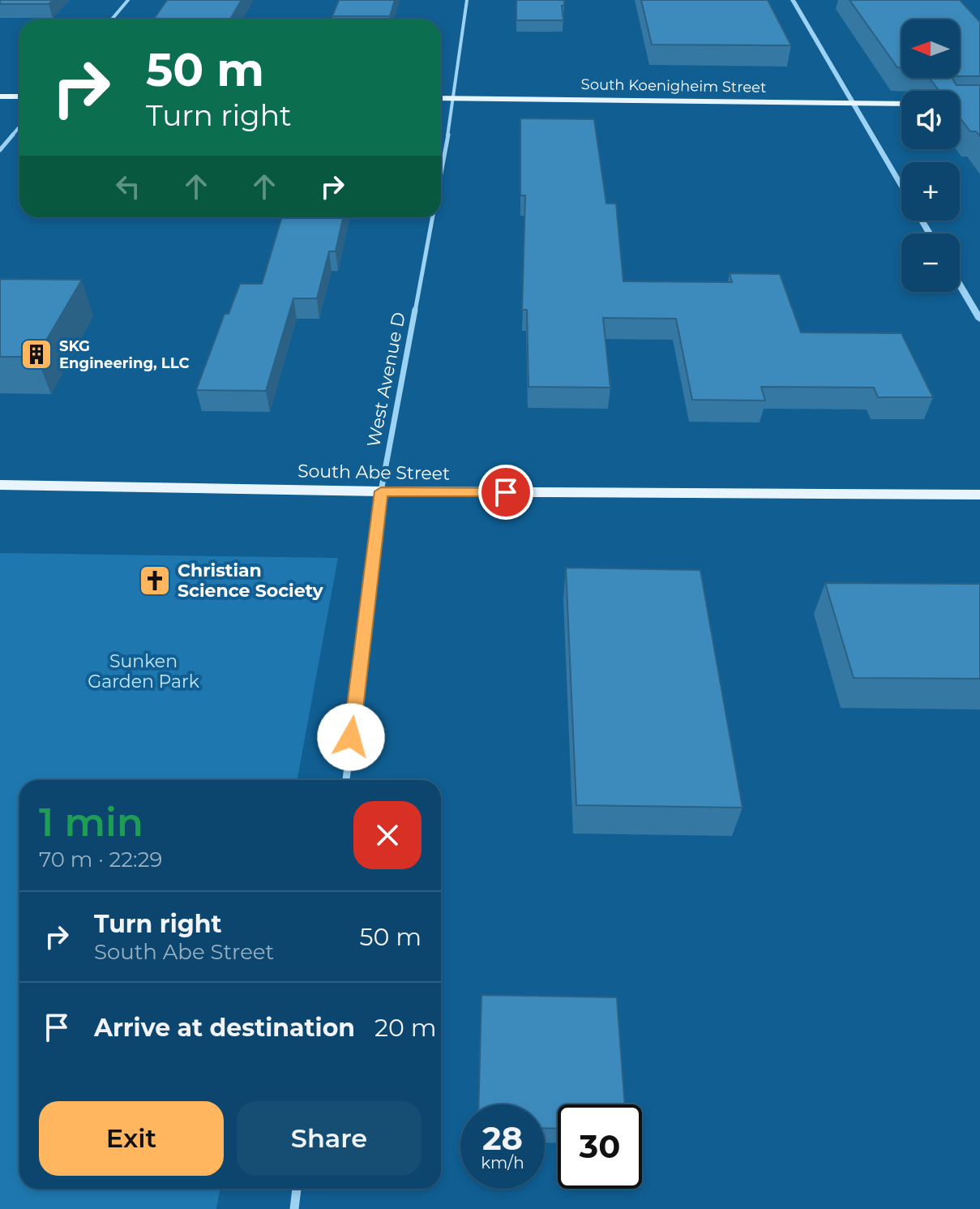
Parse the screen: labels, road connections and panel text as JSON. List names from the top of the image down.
{
  "streets": {
    "main road": ["South Koenigheim Street", "South Abe Street"],
    "street": ["West Avenue D"]
  },
  "crossings": [
    ["South Koenigheim Street", "West Avenue D"],
    ["West Avenue D", "South Abe Street"]
  ],
  "parks": ["Sunken Garden Park"],
  "places": {
    "building": ["SKG Engineering, LLC"],
    "church": ["Christian Science Society"]
  },
  "north": "left",
  "page": {
    "map_buttons": ["+", "−"],
    "turn": ["50 m", "Turn right"],
    "heading": ["1 min", "70 m · 22:29"],
    "list": [
      {
        "name": "Turn right",
        "note": "South Abe Street",
        "value": "50 m"
      },
      {
        "name": "Arrive at destination",
        "value": "20 m"
      }
    ],
    "buttons": ["Exit", "Share"],
    "speed": "28 km/h",
    "limit": "30"
  }
}
